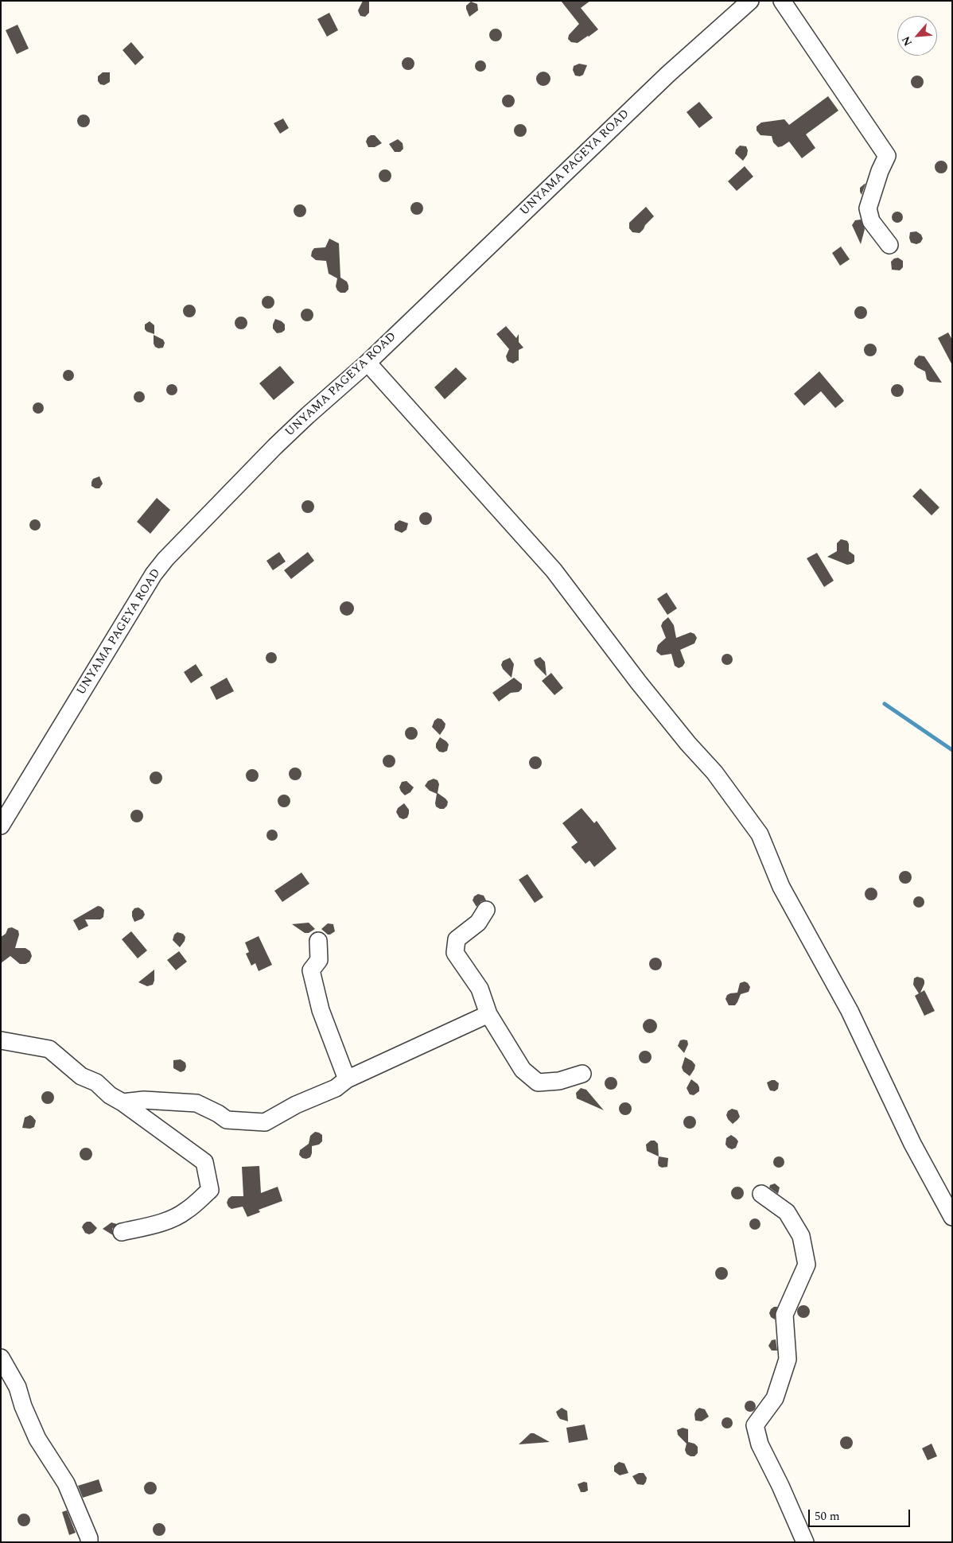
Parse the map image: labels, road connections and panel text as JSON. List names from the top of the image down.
{
  "streets": {
    "street": ["UNYAMA PAGEYA ROAD"]
  },
  "scale_bar": "50 m",
  "north": "bottom left"
}
